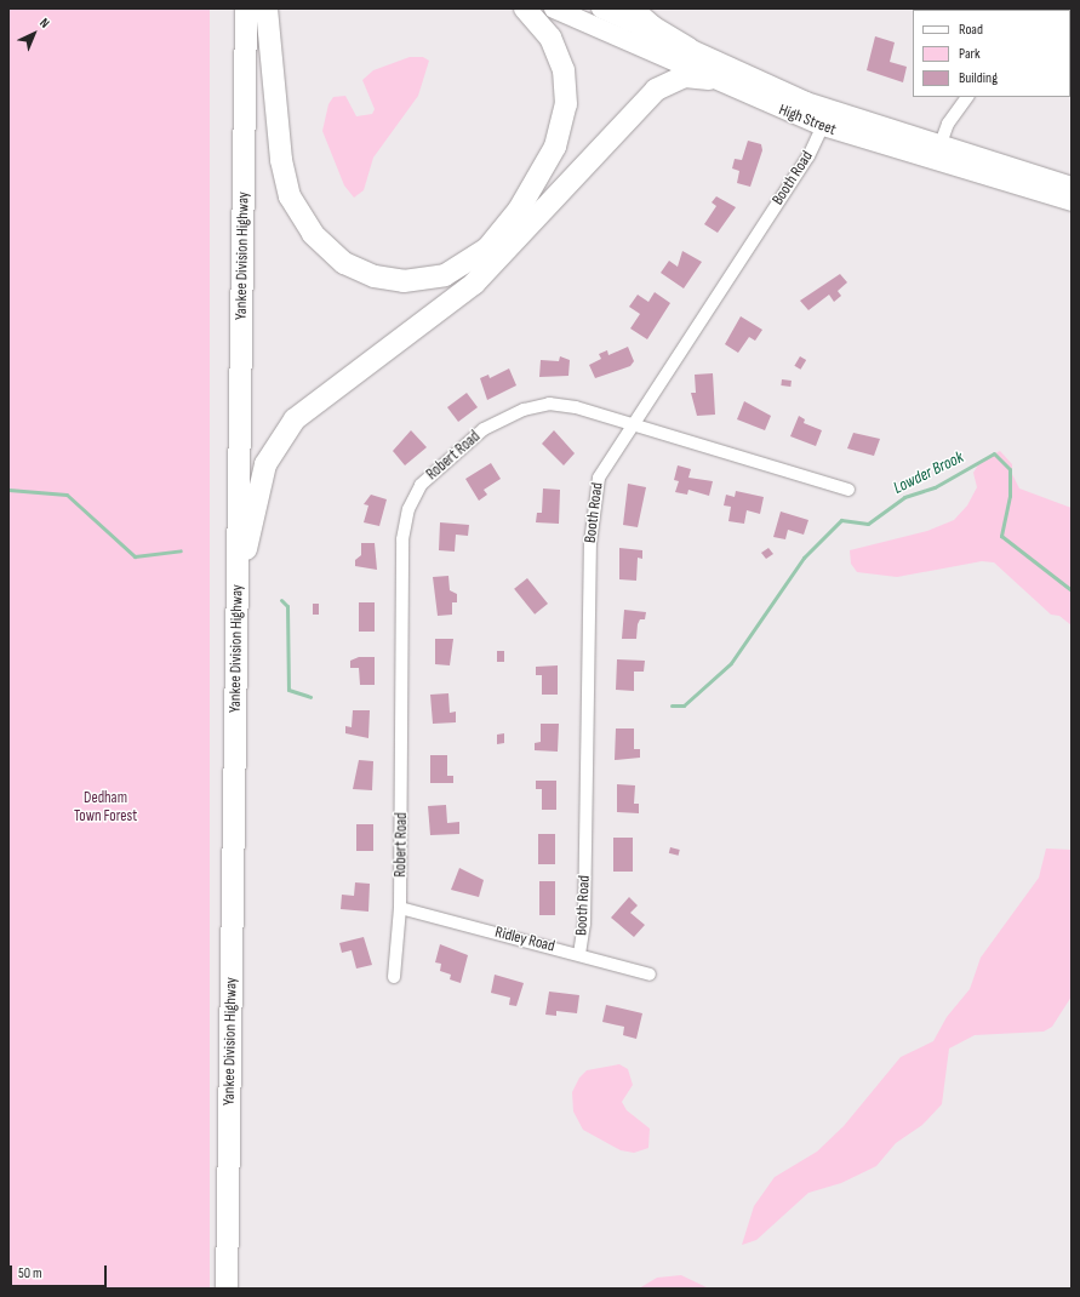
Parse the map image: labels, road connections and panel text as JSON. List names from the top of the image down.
{
  "streets": {
    "highway": ["Yankee Division Highway"],
    "main road": ["High Street"],
    "street": ["Booth Road", "Robert Road", "Ridley Road"]
  },
  "crossings": [
    ["High Street", "Booth Road"],
    ["Booth Road", "Robert Road"],
    ["Booth Road", "Ridley Road"],
    ["Robert Road", "Ridley Road"]
  ],
  "water": ["Lowder Brook"],
  "parks": ["Dedham Town Forest"],
  "legend": ["Road", "Park", "Building"],
  "scale_bar": "50 m",
  "north": "top right"
}
